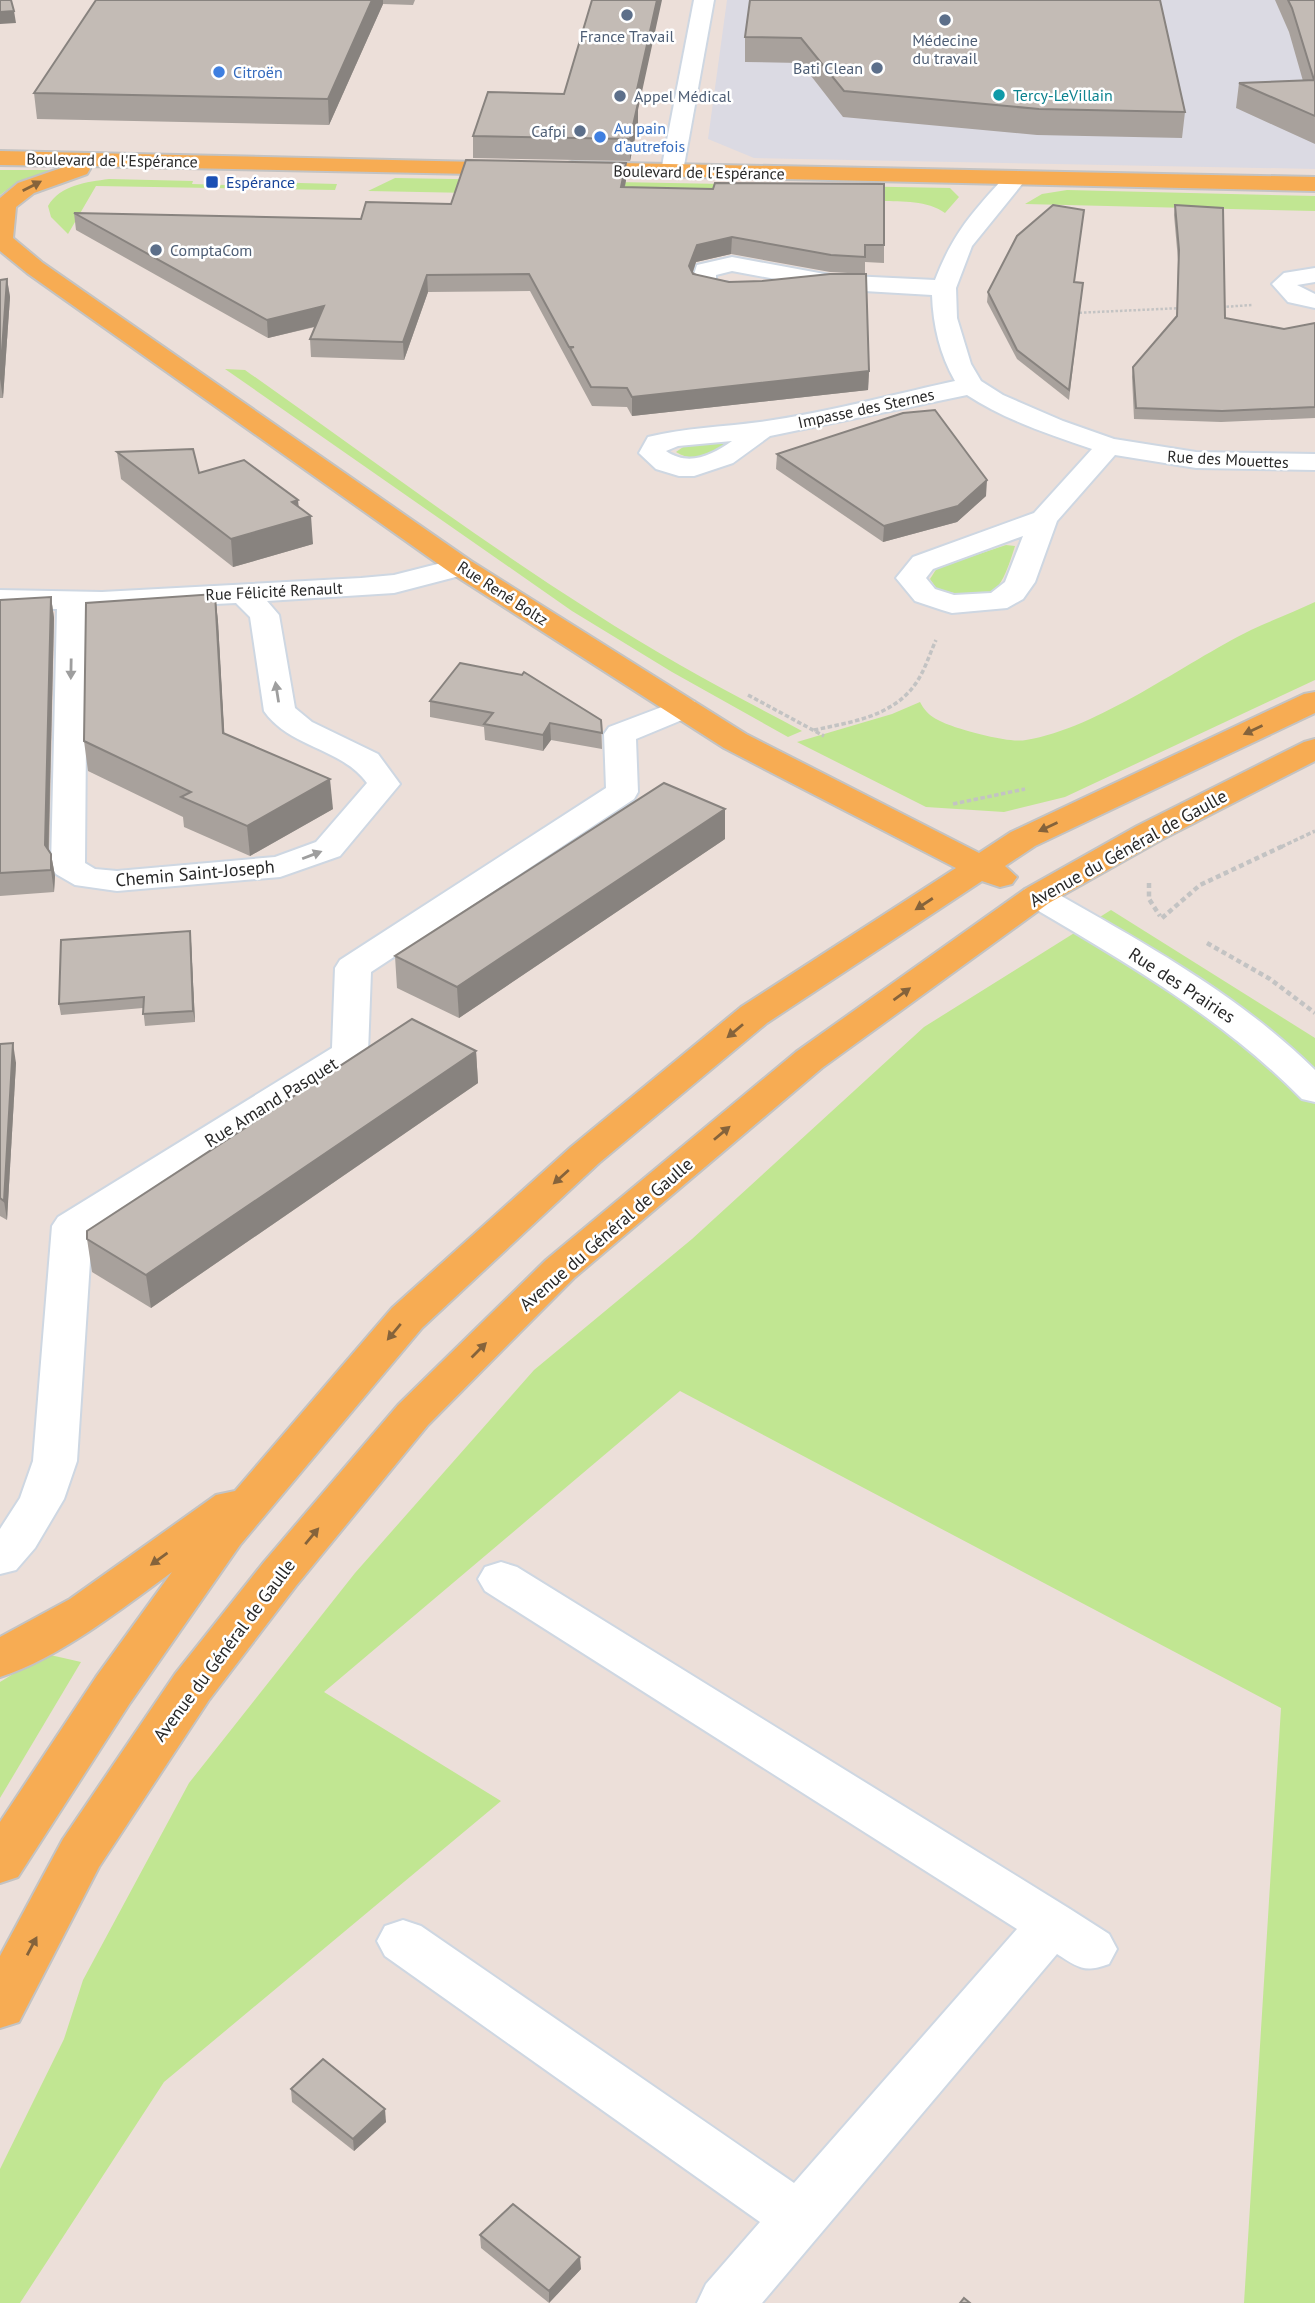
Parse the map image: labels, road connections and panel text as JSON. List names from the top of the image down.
{
  "streets": {
    "main road": ["Boulevard de l'Espérance", "Rue René Boltz", "Avenue du Général de Gaulle"],
    "street": [
      "Impasse des Sternes",
      "Rue des Mouettes",
      "Rue Félicité Renault",
      "Chemin Saint-Joseph",
      "Rue des Prairies",
      "Rue Amand Pasquet"
    ]
  },
  "crossings": [
    ["Impasse des Sternes", "Rue des Mouettes"],
    ["Rue Félicité Renault", "Rue René Boltz"],
    ["Rue Félicité Renault", "Chemin Saint-Joseph"],
    ["Rue René Boltz", "Avenue du Général de Gaulle"],
    ["Rue René Boltz", "Rue des Prairies"],
    ["Rue René Boltz", "Rue Amand Pasquet"],
    ["Avenue du Général de Gaulle", "Rue des Prairies"]
  ],
  "places": {
    "other": [
      "France Travail",
      "Médecine du travail",
      "Bati Clean",
      "Citroën",
      "Tercy-LeVillain",
      "Appel Médical",
      "Cafpi",
      "Au pain d'autrefois",
      "ComptaCom"
    ],
    "transit": ["Espérance"]
  }
}
